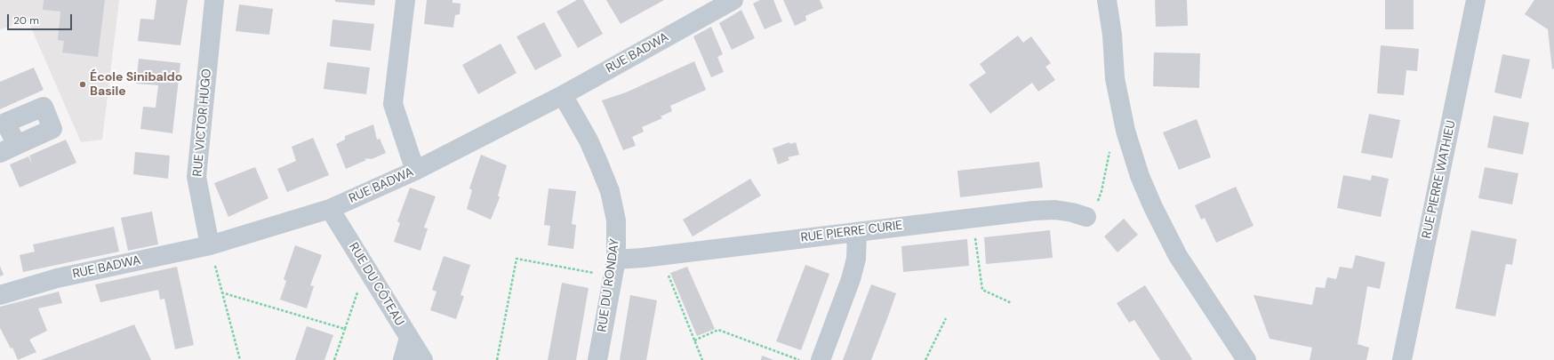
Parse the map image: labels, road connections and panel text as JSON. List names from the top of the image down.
{
  "streets": {
    "street": [
      "RUE BADWA",
      "RUE VICTOR HUGO",
      "RUE PIERRE WATHIEU",
      "RUE PIERRE CURIE",
      "RUE DU CÔTEAU",
      "RUE DU RONDAY"
    ]
  },
  "crossings": [
    ["RUE BADWA", "RUE VICTOR HUGO"],
    ["RUE BADWA", "RUE DU CÔTEAU"],
    ["RUE BADWA", "RUE DU RONDAY"],
    ["RUE PIERRE CURIE", "RUE DU RONDAY"]
  ],
  "places": ["École Sinibaldo Basile"],
  "scale_bar": "20 m"
}
